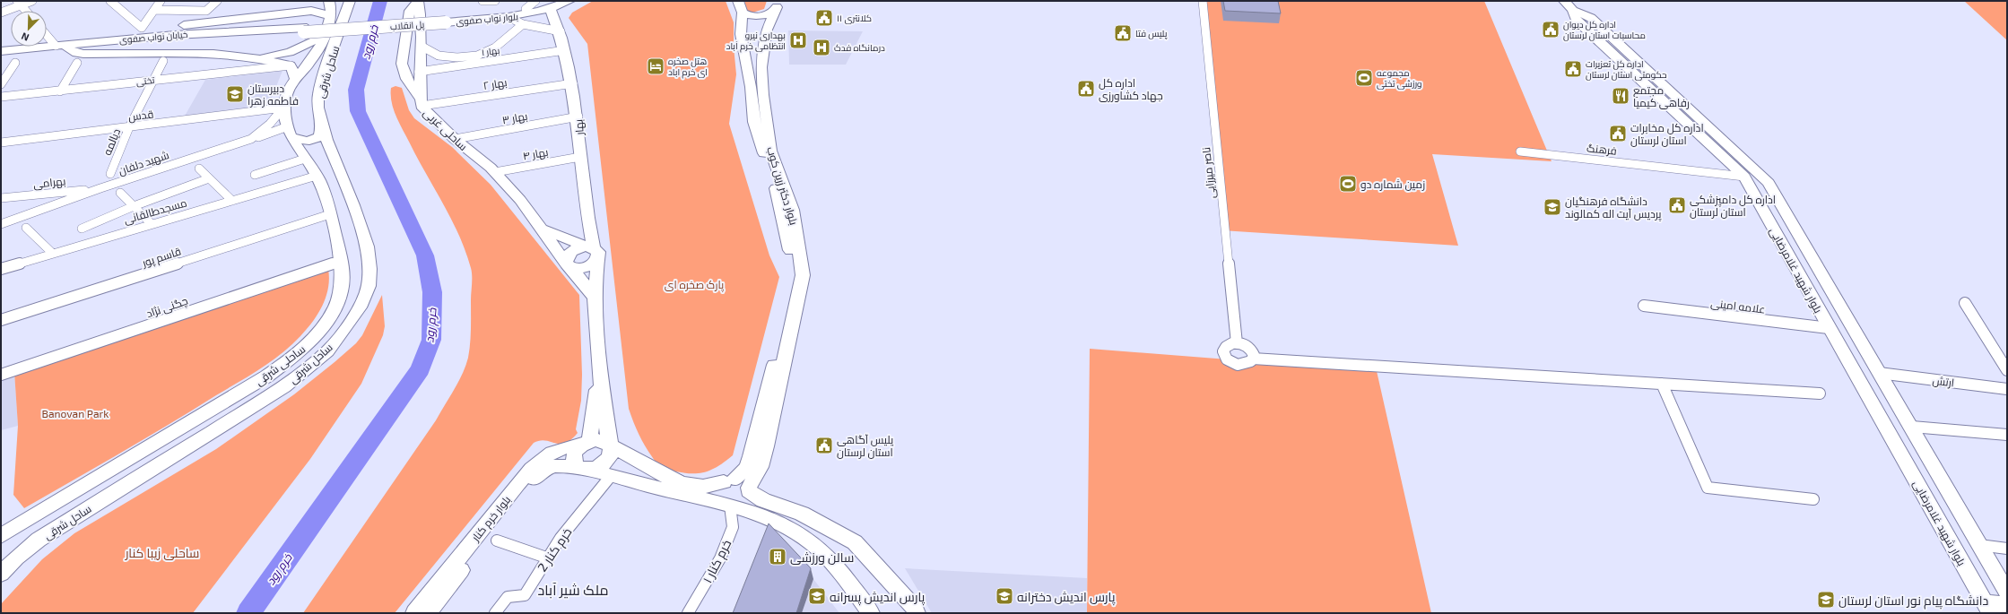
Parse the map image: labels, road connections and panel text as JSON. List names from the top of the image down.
{
  "streets": {
    "main road": [
      "بلوار نواب صفوی",
      "پل انقلاب",
      "خیابان نواب صفوی",
      "ساحل شرقی",
      "بهار",
      "ساحلی غربی",
      "بلوار دکتر زرین کوب",
      "بلوار شهید غلامرضایی",
      "ساحلی شرقی",
      "بلوار خرم کنار"
    ],
    "street": [
      "بهار ۱",
      "تختی",
      "بهار ۲",
      "قدس",
      "بهار ۳",
      "دیالمه",
      "فرهنگ",
      "بهار ۴",
      "شهید دلفان",
      "ناصر میرزایی",
      "بهرامی",
      "مسجدطالقانی",
      "قاسم پور",
      "علامه امینی",
      "چگنی نژاد",
      "ارتش",
      "خرم کنار 2",
      "خرم کنار ۱"
    ]
  },
  "crossings": [
    ["بلوار نواب صفوی", "پل انقلاب"],
    ["بلوار نواب صفوی", "بهار"],
    ["پل انقلاب", "خیابان نواب صفوی"],
    ["بهار ۱", "بهار"],
    ["بهار ۱", "ساحلی غربی"],
    ["تختی", "دیالمه"],
    ["تختی", "ساحلی شرقی"],
    ["بهار ۲", "بهار"],
    ["بهار ۲", "ساحلی غربی"],
    ["قدس", "دیالمه"],
    ["قدس", "شهید دلفان"],
    ["قدس", "ساحلی شرقی"],
    ["بهار ۳", "بهار"],
    ["بهار ۳", "ساحلی غربی"],
    ["بهار", "ساحلی غربی"],
    ["بهار", "بهار ۴"],
    ["ساحلی غربی", "بهار ۴"],
    ["فرهنگ", "بلوار شهید غلامرضایی"],
    ["شهید دلفان", "بهرامی"],
    ["شهید دلفان", "ساحلی شرقی"],
    ["بلوار دکتر زرین کوب", "خرم کنار ۱"],
    ["مسجدطالقانی", "ساحلی شرقی"],
    ["قاسم پور", "ساحلی شرقی"],
    ["بلوار شهید غلامرضایی", "علامه امینی"],
    ["بلوار شهید غلامرضایی", "ارتش"],
    ["چگنی نژاد", "ساحلی شرقی"]
  ],
  "districts": ["ملک شیر آباد"],
  "water": ["خرم رود"],
  "parks": ["پارک صخره ای", "Banovan Park", "ساحلی زیبا کنار"],
  "places": {
    "public building": [
      "کلانتری ۱۱",
      "اداره کل دیوان محاسبات استان لرستان",
      "پلیس فتا",
      "اداره کل تعزیرات حکومتی استان لرستان",
      "اداره کل جهاد کشاورزی",
      "اداره کل مخابرات استان لرستان",
      "اداره کل دامپزشکی استان لرستان",
      "پلیس آگاهی استان لرستان"
    ],
    "hospital": ["بهداری نیرو انتظامی خرم آباد", "درمانگاه فدک"],
    "hotel": ["هتل صخره ای خرم اباد"],
    "sports": ["مجموعه ورزشی تختی", "زمین شماره دو"],
    "school or university": [
      "دبیرستان فاطمه زهرا",
      "دانشگاه فرهنگیان پردیس آیت اله کمالوند",
      "پارس اندیش پسرانه",
      "پارس اندیش دخترانه",
      "دانشگاه پیام نور استان لرستان"
    ],
    "restaurant": ["مجتمع رفاهی کیمیا"],
    "building": ["سالن ورزشی"]
  },
  "north": "bottom left"
}
